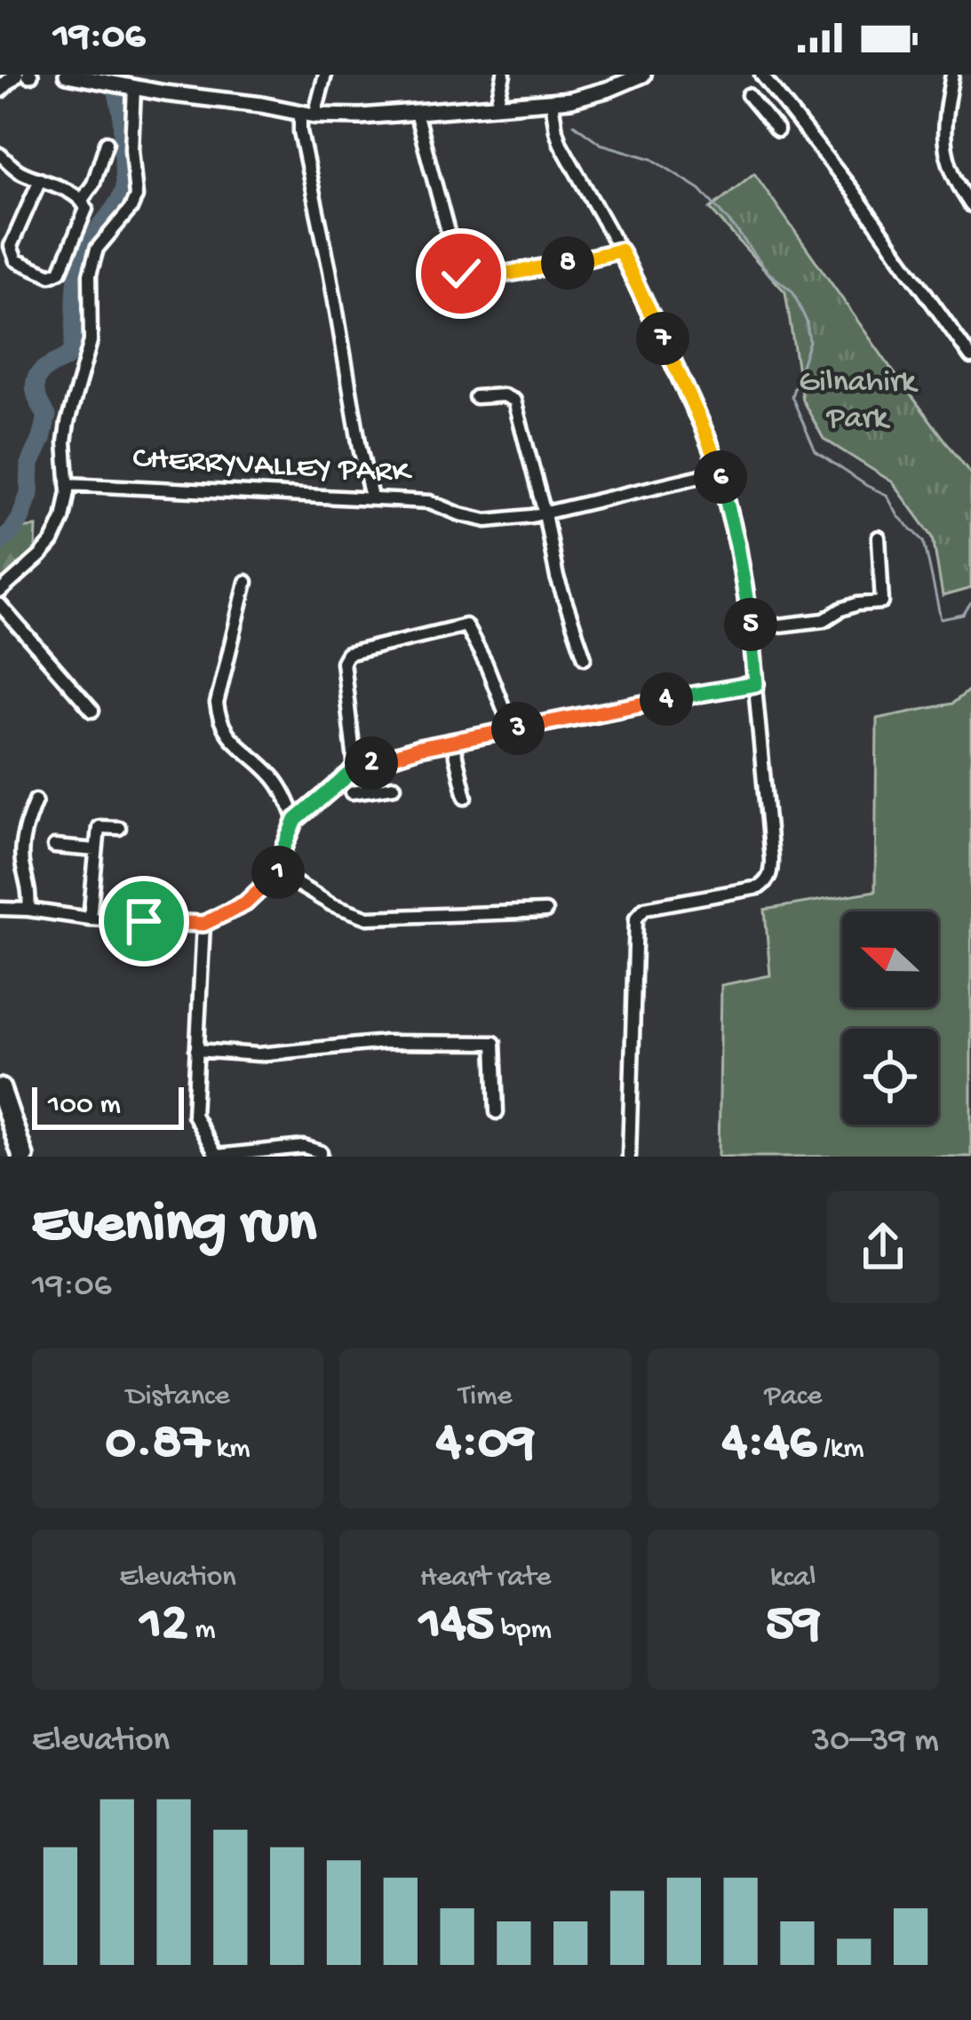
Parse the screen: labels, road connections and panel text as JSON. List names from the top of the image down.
{
  "streets": {
    "street": ["CHERRYVALLEY PARK"]
  },
  "parks": ["Gilnahirk Park"],
  "scale_bar": "100 m",
  "north": "left",
  "page": {
    "status": "19:06",
    "pins": [
      "8",
      "7",
      "6",
      "5",
      "4",
      "3",
      "2",
      "1"
    ],
    "scale": "100 m",
    "heading": ["Evening run", "19:06"],
    "stats": [
      ["Distance", "0.87 km"],
      ["Time", "4:09"],
      ["Pace", "4:46 /km"],
      ["Elevation", "12 m"],
      ["Heart rate", "145 bpm"],
      ["kcal", "59"]
    ],
    "chart": ["Elevation", "30–39 m"]
  }
}
